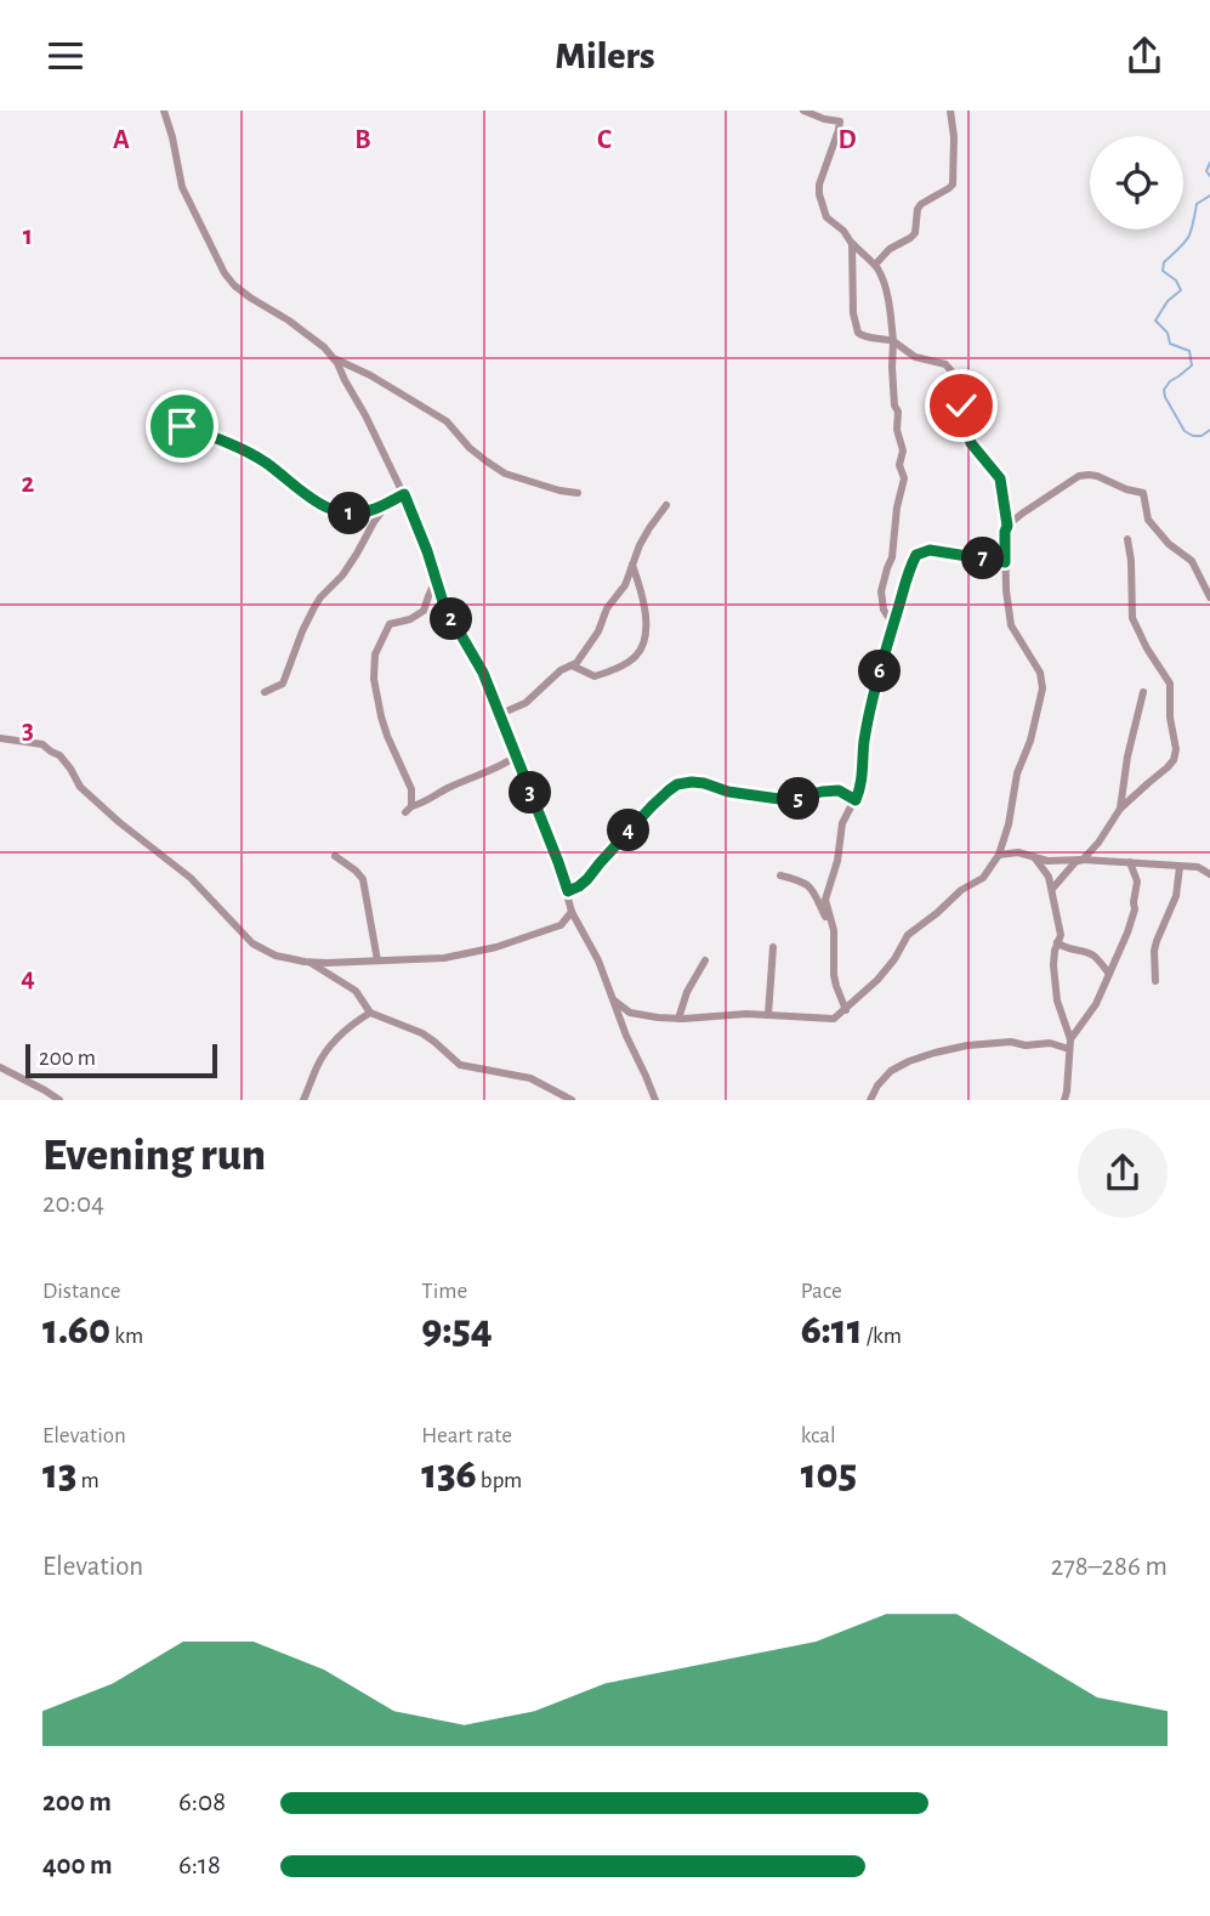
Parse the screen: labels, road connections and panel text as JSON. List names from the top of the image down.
{
  "scale_bar": "200 m",
  "page": {
    "header": "Milers",
    "pins": [
      "1",
      "7",
      "2",
      "6",
      "3",
      "5",
      "4"
    ],
    "scale": "200 m",
    "heading": ["Evening run", "20:04"],
    "stats": [
      ["Distance", "1.60 km"],
      ["Time", "9:54"],
      ["Pace", "6:11 /km"],
      ["Elevation", "13 m"],
      ["Heart rate", "136 bpm"],
      ["kcal", "105"]
    ],
    "chart": ["Elevation", "278–286 m"],
    "list": [
      {
        "name": "200 m",
        "note": "6:08"
      },
      {
        "name": "400 m",
        "note": "6:18"
      }
    ]
  },
  "grid": {
    "columns": [
      "A",
      "B",
      "C",
      "D"
    ],
    "rows": [
      "1",
      "2",
      "3",
      "4"
    ]
  }
}
